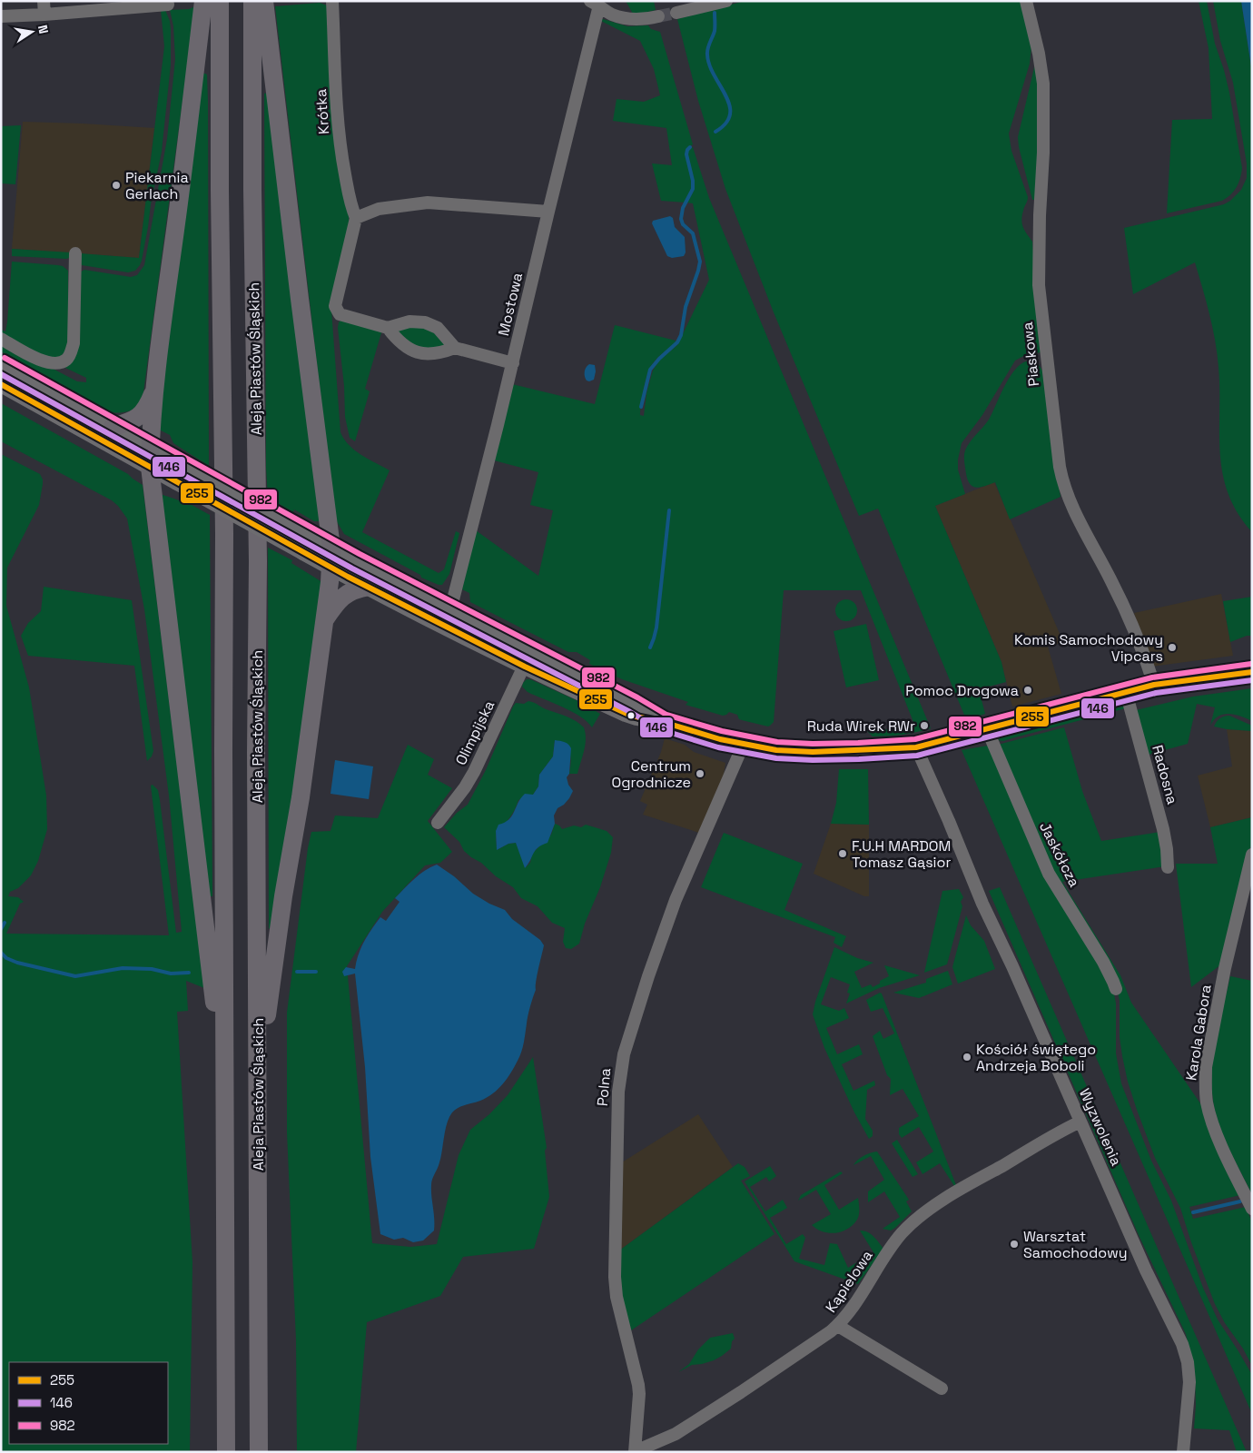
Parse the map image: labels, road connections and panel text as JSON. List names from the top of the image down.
{
  "streets": {
    "highway": ["Aleja Piastów Śląskich"],
    "street": [
      "Krótka",
      "Mostowa",
      "Piaskowa",
      "Olimpijska",
      "Radosna",
      "Jaskółcza",
      "Karola Gabora",
      "Polna",
      "Wyzwolenia",
      "Kąpielowa"
    ]
  },
  "crossings": [
    ["Polna", "Kąpielowa"],
    ["Wyzwolenia", "Kąpielowa"]
  ],
  "places": [
    "Piekarnia Gerlach",
    "Komis Samochodowy Vipcars",
    "Pomoc Drogowa",
    "Ruda Wirek RWr",
    "Centrum Ogrodnicze",
    "F.U.H MARDOM Tomasz Gąsior",
    "Kościół świętego Andrzeja Boboli",
    "Warsztat Samochodowy"
  ],
  "lines": ["transit line 982", "transit line 146", "transit line 255"],
  "legend": ["255", "146", "982"],
  "north": "right"
}
